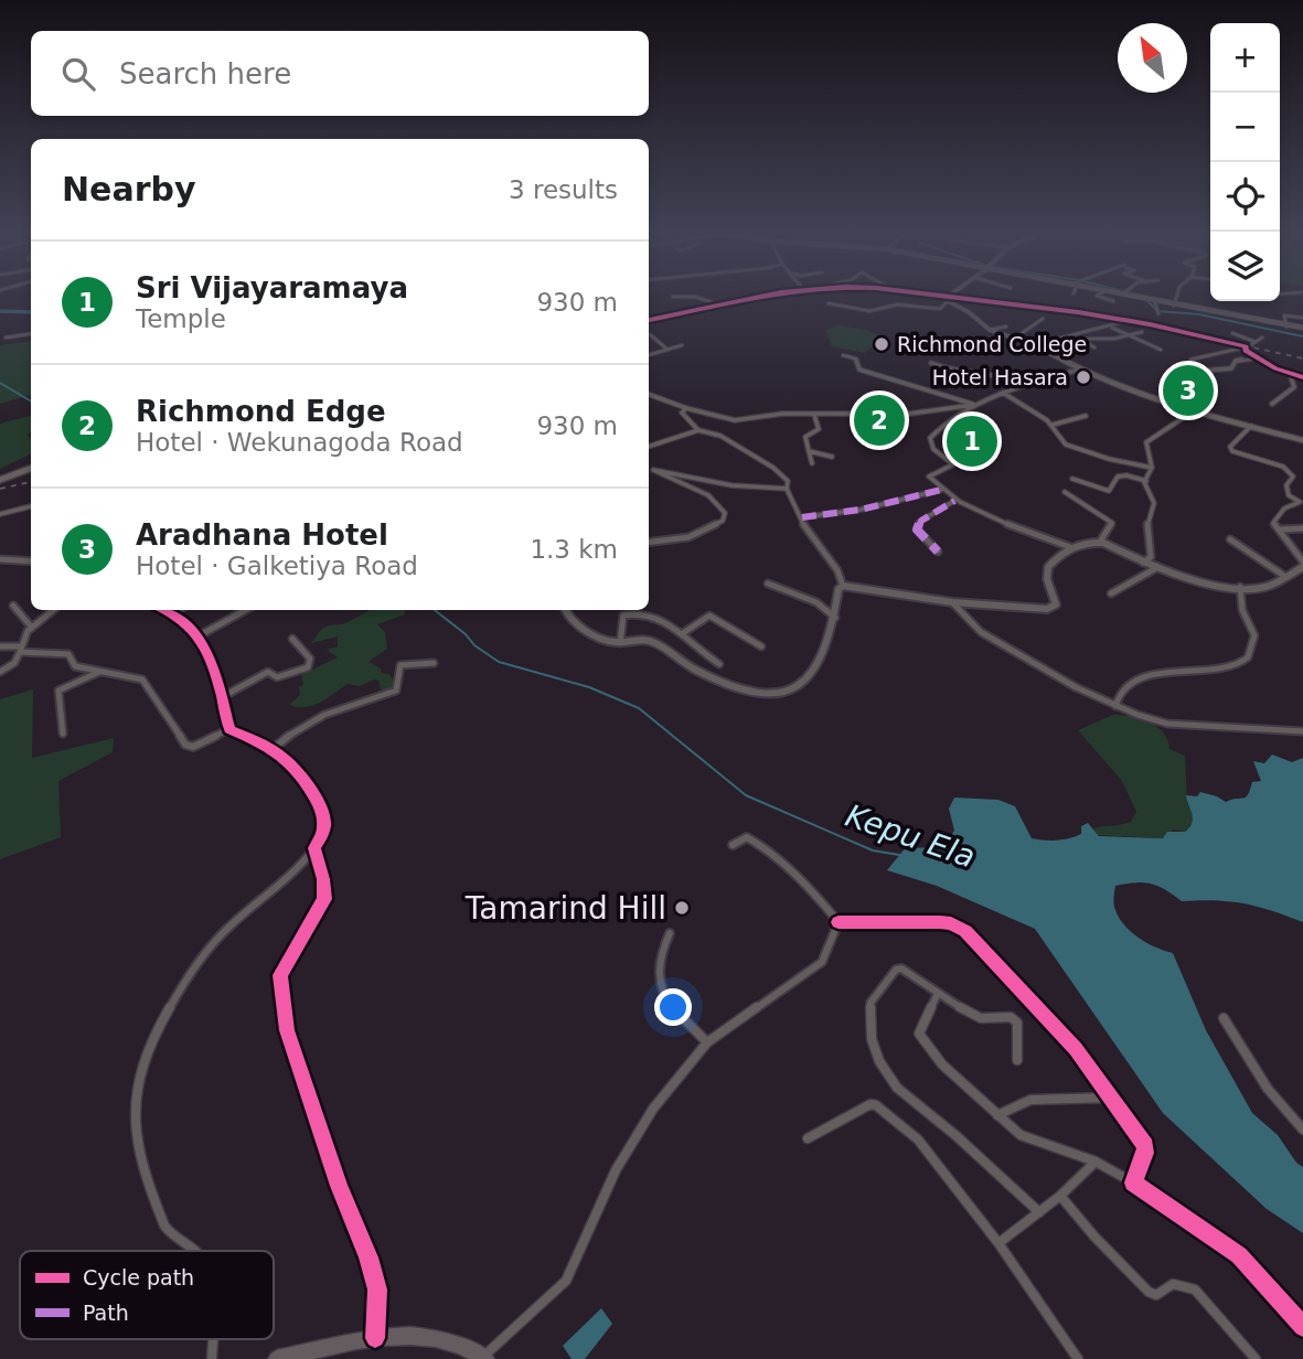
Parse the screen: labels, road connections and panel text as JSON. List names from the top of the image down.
{
  "water": ["Kepu Ela"],
  "places": ["Richmond College", "Hotel Hasara", "Tamarind Hill"],
  "legend": ["Cycle path", "Path"],
  "north": "top left",
  "page": {
    "map_buttons": ["+", "−"],
    "search": "Search here",
    "heading": ["Nearby", "3 results"],
    "list": [
      {
        "mark": "1",
        "name": "Sri Vijayaramaya",
        "note": "Temple",
        "value": "930 m"
      },
      {
        "mark": "2",
        "name": "Richmond Edge",
        "note": "Hotel · Wekunagoda Road",
        "value": "930 m"
      },
      {
        "mark": "3",
        "name": "Aradhana Hotel",
        "note": "Hotel · Galketiya Road",
        "value": "1.3 km"
      }
    ],
    "pins": ["3", "2", "1"]
  }
}
